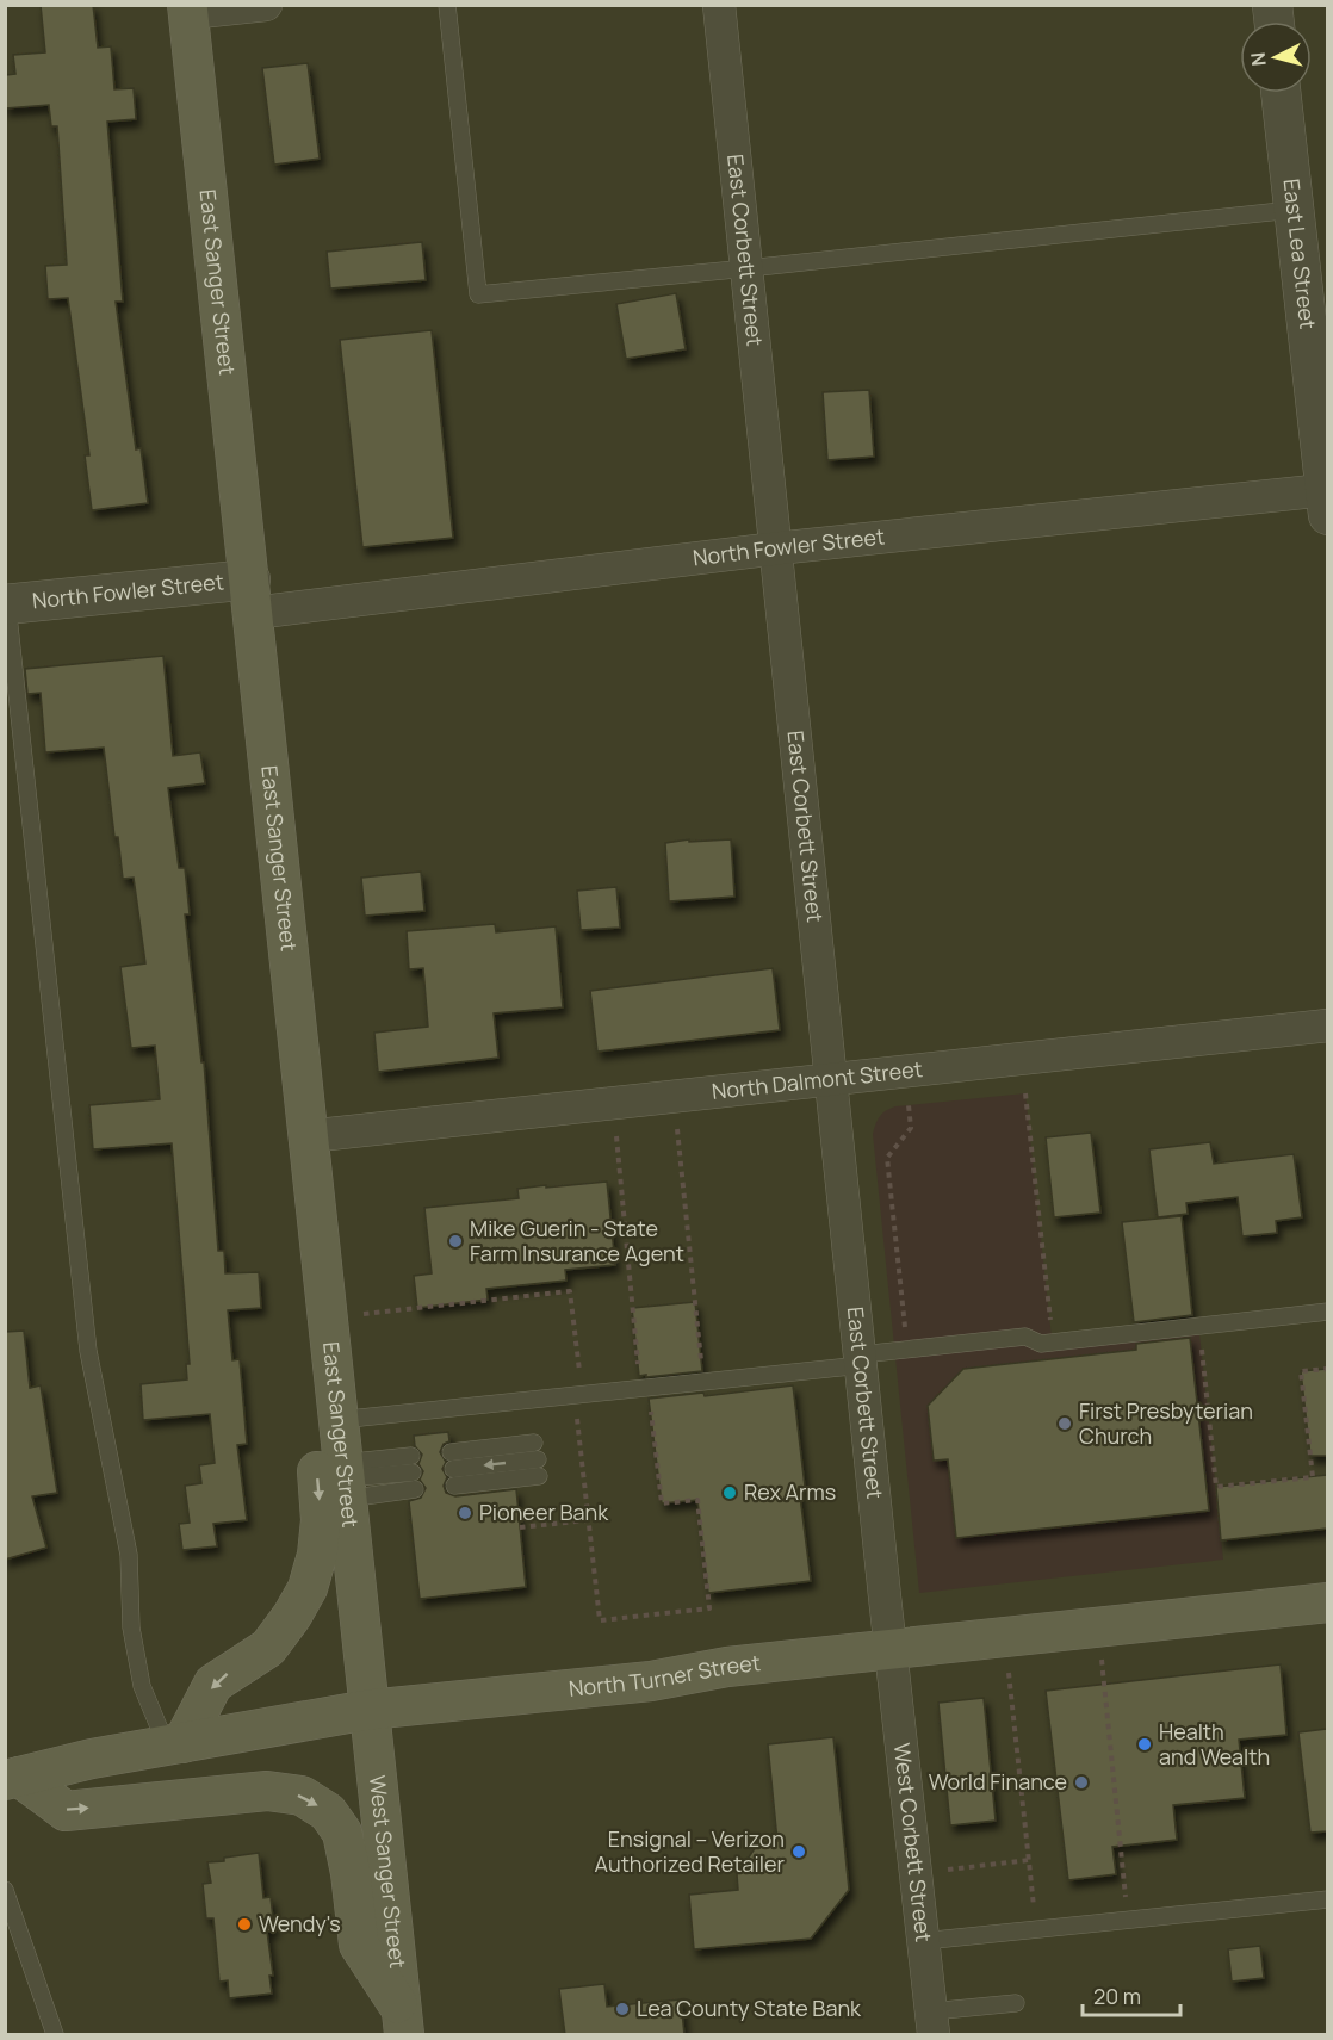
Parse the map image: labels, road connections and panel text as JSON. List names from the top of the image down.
{
  "streets": {
    "main road": ["East Sanger Street", "North Turner Street", "West Sanger Street"],
    "street": [
      "East Corbett Street",
      "East Lea Street",
      "North Fowler Street",
      "North Dalmont Street",
      "West Corbett Street"
    ]
  },
  "crossings": [
    ["East Corbett Street", "North Fowler Street"],
    ["East Corbett Street", "North Dalmont Street"],
    ["East Corbett Street", "North Turner Street"],
    ["East Corbett Street", "West Corbett Street"],
    ["East Lea Street", "North Fowler Street"],
    ["East Sanger Street", "North Fowler Street"],
    ["East Sanger Street", "North Dalmont Street"],
    ["East Sanger Street", "North Turner Street"],
    ["East Sanger Street", "West Sanger Street"],
    ["North Turner Street", "West Corbett Street"],
    ["North Turner Street", "West Sanger Street"]
  ],
  "places": [
    "Mike Guerin - State Farm Insurance Agent",
    "First Presbyterian Church",
    "Rex Arms",
    "Pioneer Bank",
    "Health and Wealth",
    "World Finance",
    "Ensignal – Verizon Authorized Retailer",
    "Wendy's",
    "Lea County State Bank"
  ],
  "scale_bar": "20 m",
  "north": "left"
}
